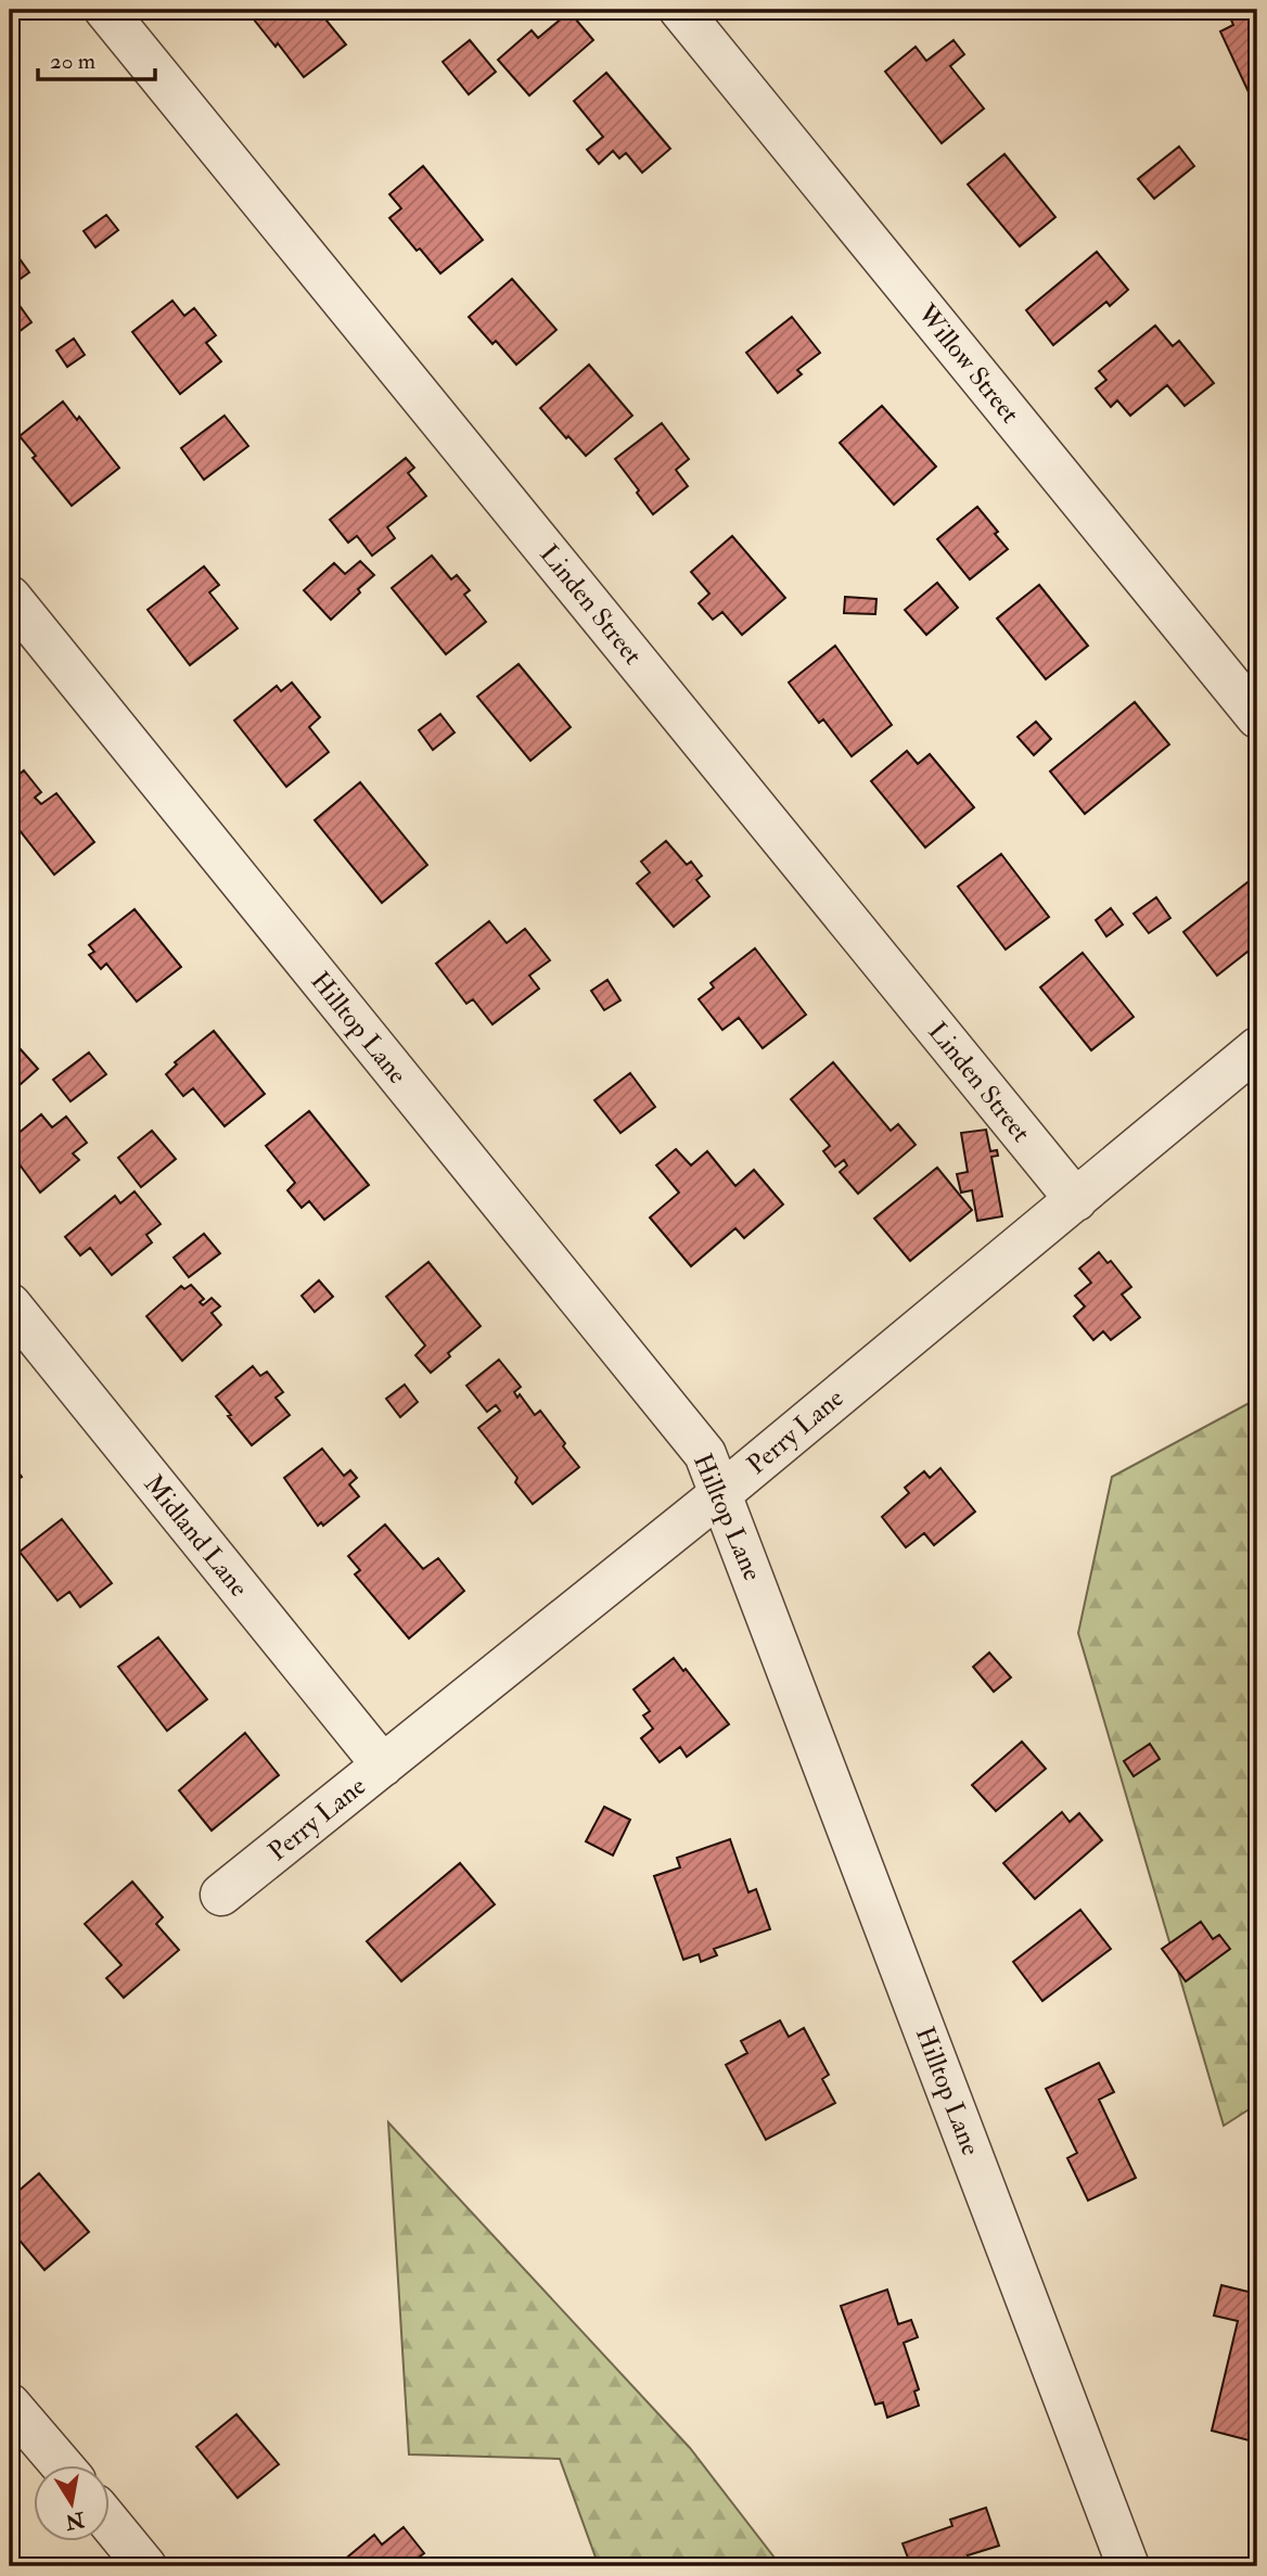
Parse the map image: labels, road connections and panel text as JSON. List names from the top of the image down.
{
  "streets": {
    "street": [
      "Willow Street",
      "Linden Street",
      "Hilltop Lane",
      "Perry Lane",
      "Midland Lane"
    ]
  },
  "crossings": [
    ["Linden Street", "Perry Lane"],
    ["Hilltop Lane", "Perry Lane"],
    ["Perry Lane", "Midland Lane"]
  ],
  "scale_bar": "20 m",
  "north": "bottom"
}
